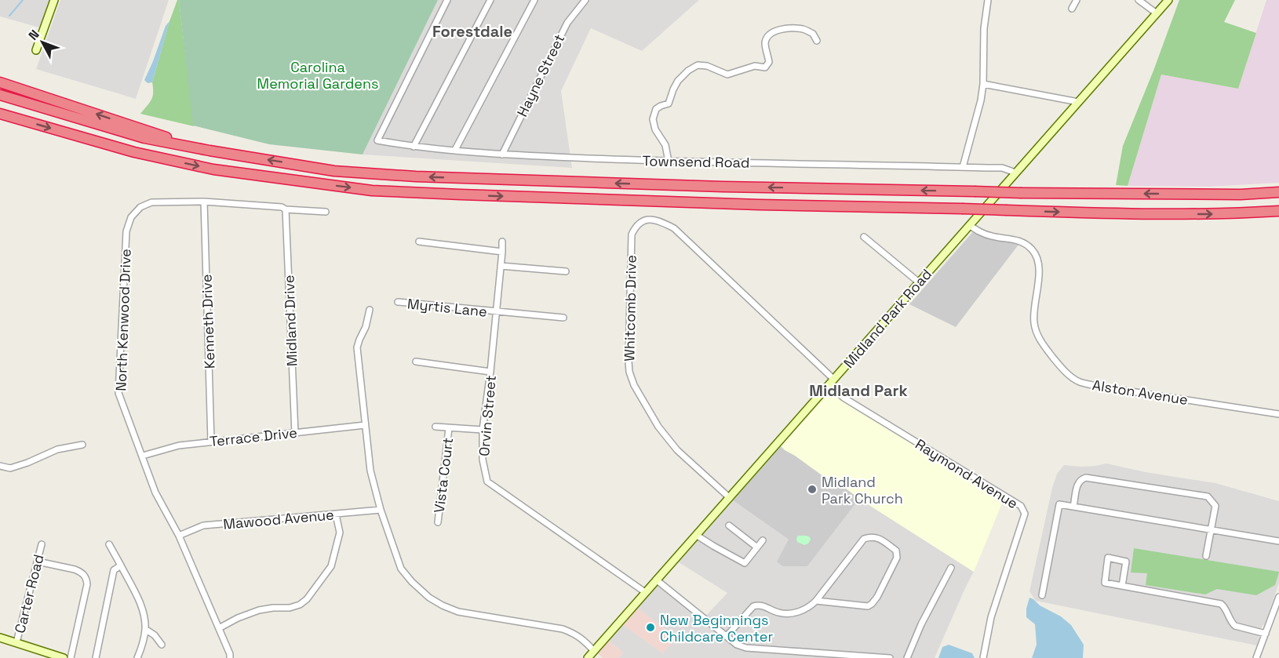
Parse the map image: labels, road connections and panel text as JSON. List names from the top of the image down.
{
  "streets": {
    "street": [
      "Hayne Street",
      "Townsend Road",
      "Myrtis Lane",
      "Whitcomb Drive",
      "Midland Park Road",
      "North Kenwood Drive",
      "Midland Drive",
      "Kenneth Drive",
      "Alston Avenue",
      "Orvin Street",
      "Terrace Drive",
      "Raymond Avenue",
      "Vista Court",
      "Mawood Avenue",
      "Carter Road"
    ]
  },
  "crossings": [
    ["Hayne Street", "Townsend Road"],
    ["Townsend Road", "Midland Park Road"],
    ["Myrtis Lane", "Orvin Street"],
    ["Whitcomb Drive", "Midland Park Road"],
    ["Whitcomb Drive", "Raymond Avenue"],
    ["Midland Park Road", "Alston Avenue"],
    ["Midland Park Road", "Orvin Street"],
    ["Midland Park Road", "Raymond Avenue"],
    ["North Kenwood Drive", "Midland Drive"],
    ["North Kenwood Drive", "Kenneth Drive"],
    ["North Kenwood Drive", "Terrace Drive"],
    ["North Kenwood Drive", "Mawood Avenue"],
    ["Midland Drive", "Terrace Drive"],
    ["Kenneth Drive", "Terrace Drive"]
  ],
  "districts": ["Forestdale", "Midland Park"],
  "parks": ["Carolina Memorial Gardens"],
  "places": ["Midland Park Church", "New Beginnings Childcare Center"],
  "north": "top left"
}
